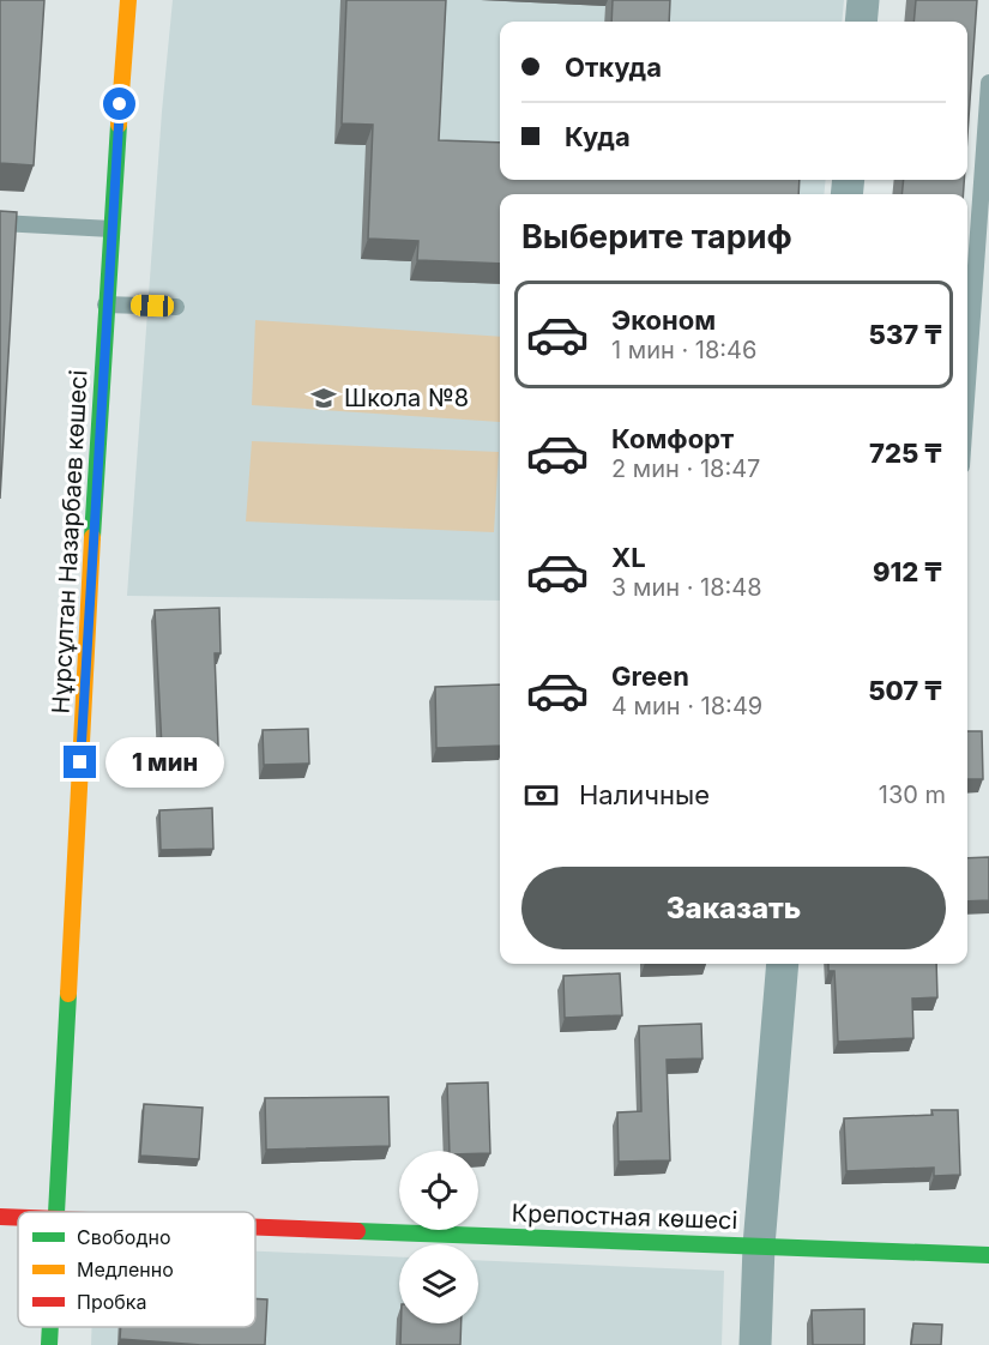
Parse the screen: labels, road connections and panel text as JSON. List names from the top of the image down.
{
  "streets": {
    "main road": ["Нұрсұлтан Назарбаев көшесі", "Крепостная көшесі"]
  },
  "places": {
    "school or university": ["Школа №8"]
  },
  "legend": ["Свободно", "Медленно", "Пробка"],
  "page": {
    "banner": ["Откуда", "Куда"],
    "heading": "Выберите тариф",
    "list": [
      {
        "name": "Эконом",
        "note": "1 мин · 18:46",
        "value": "537 ₸"
      },
      {
        "name": "Комфорт",
        "note": "2 мин · 18:47",
        "value": "725 ₸"
      },
      {
        "name": "XL",
        "note": "3 мин · 18:48",
        "value": "912 ₸"
      },
      {
        "name": "Green",
        "note": "4 мин · 18:49",
        "value": "507 ₸"
      }
    ],
    "bubble": "1 мин",
    "pay": ["Наличные", "130 m"],
    "buttons": "Заказать"
  }
}
